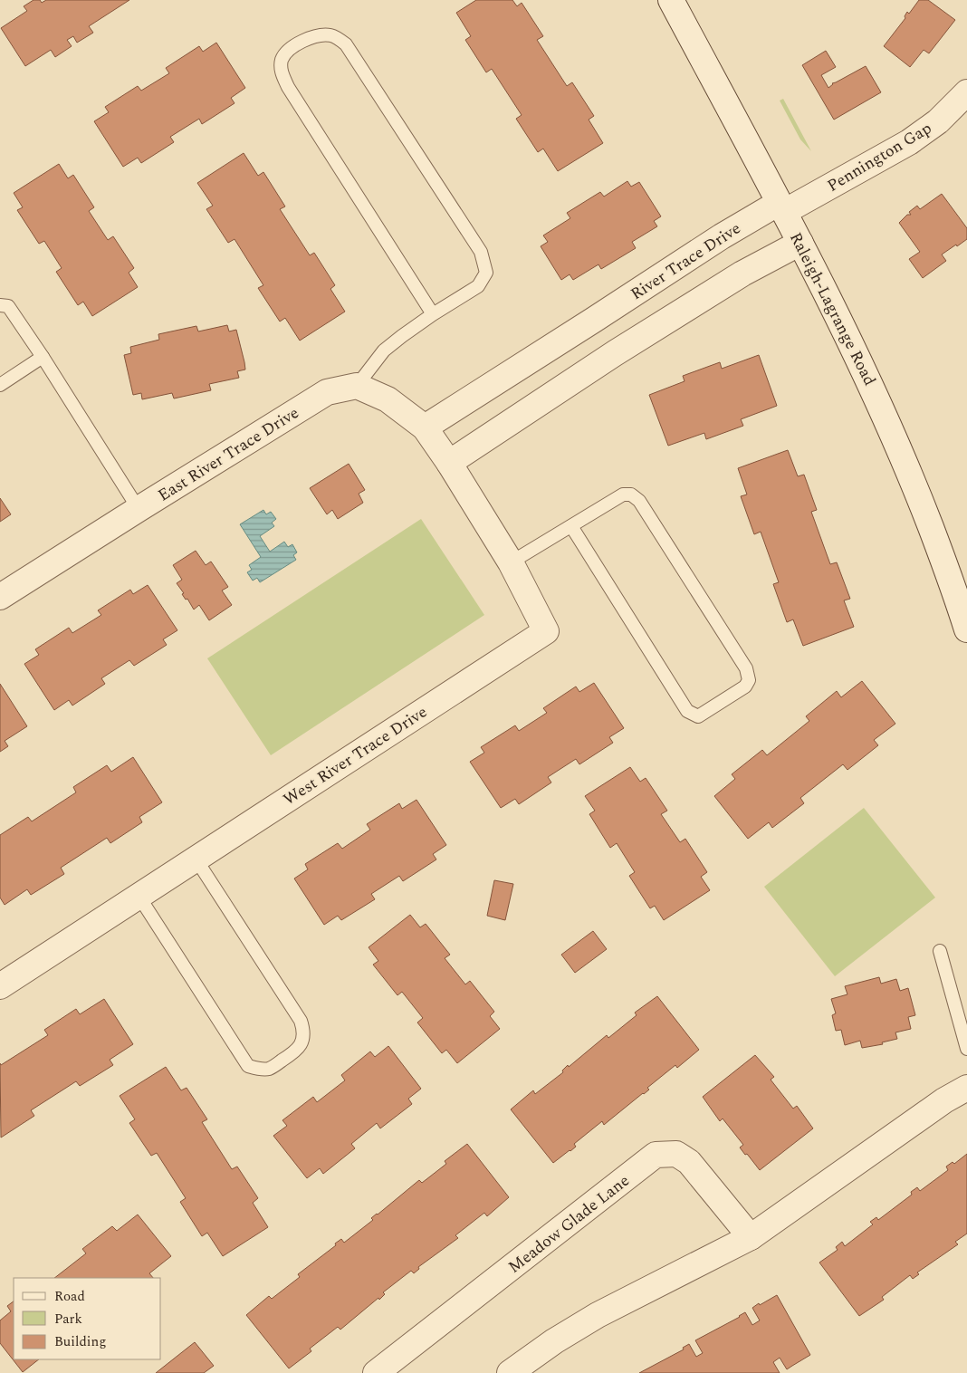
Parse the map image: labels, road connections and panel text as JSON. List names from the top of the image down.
{
  "streets": {
    "street": [
      "Pennington Gap",
      "River Trace Drive",
      "Raleigh-Lagrange Road",
      "East River Trace Drive",
      "West River Trace Drive",
      "Meadow Glade Lane"
    ]
  },
  "crossings": [
    ["Pennington Gap", "River Trace Drive"],
    ["Pennington Gap", "Raleigh-Lagrange Road"],
    ["River Trace Drive", "Raleigh-Lagrange Road"]
  ],
  "legend": ["Road", "Park", "Building"]
}
